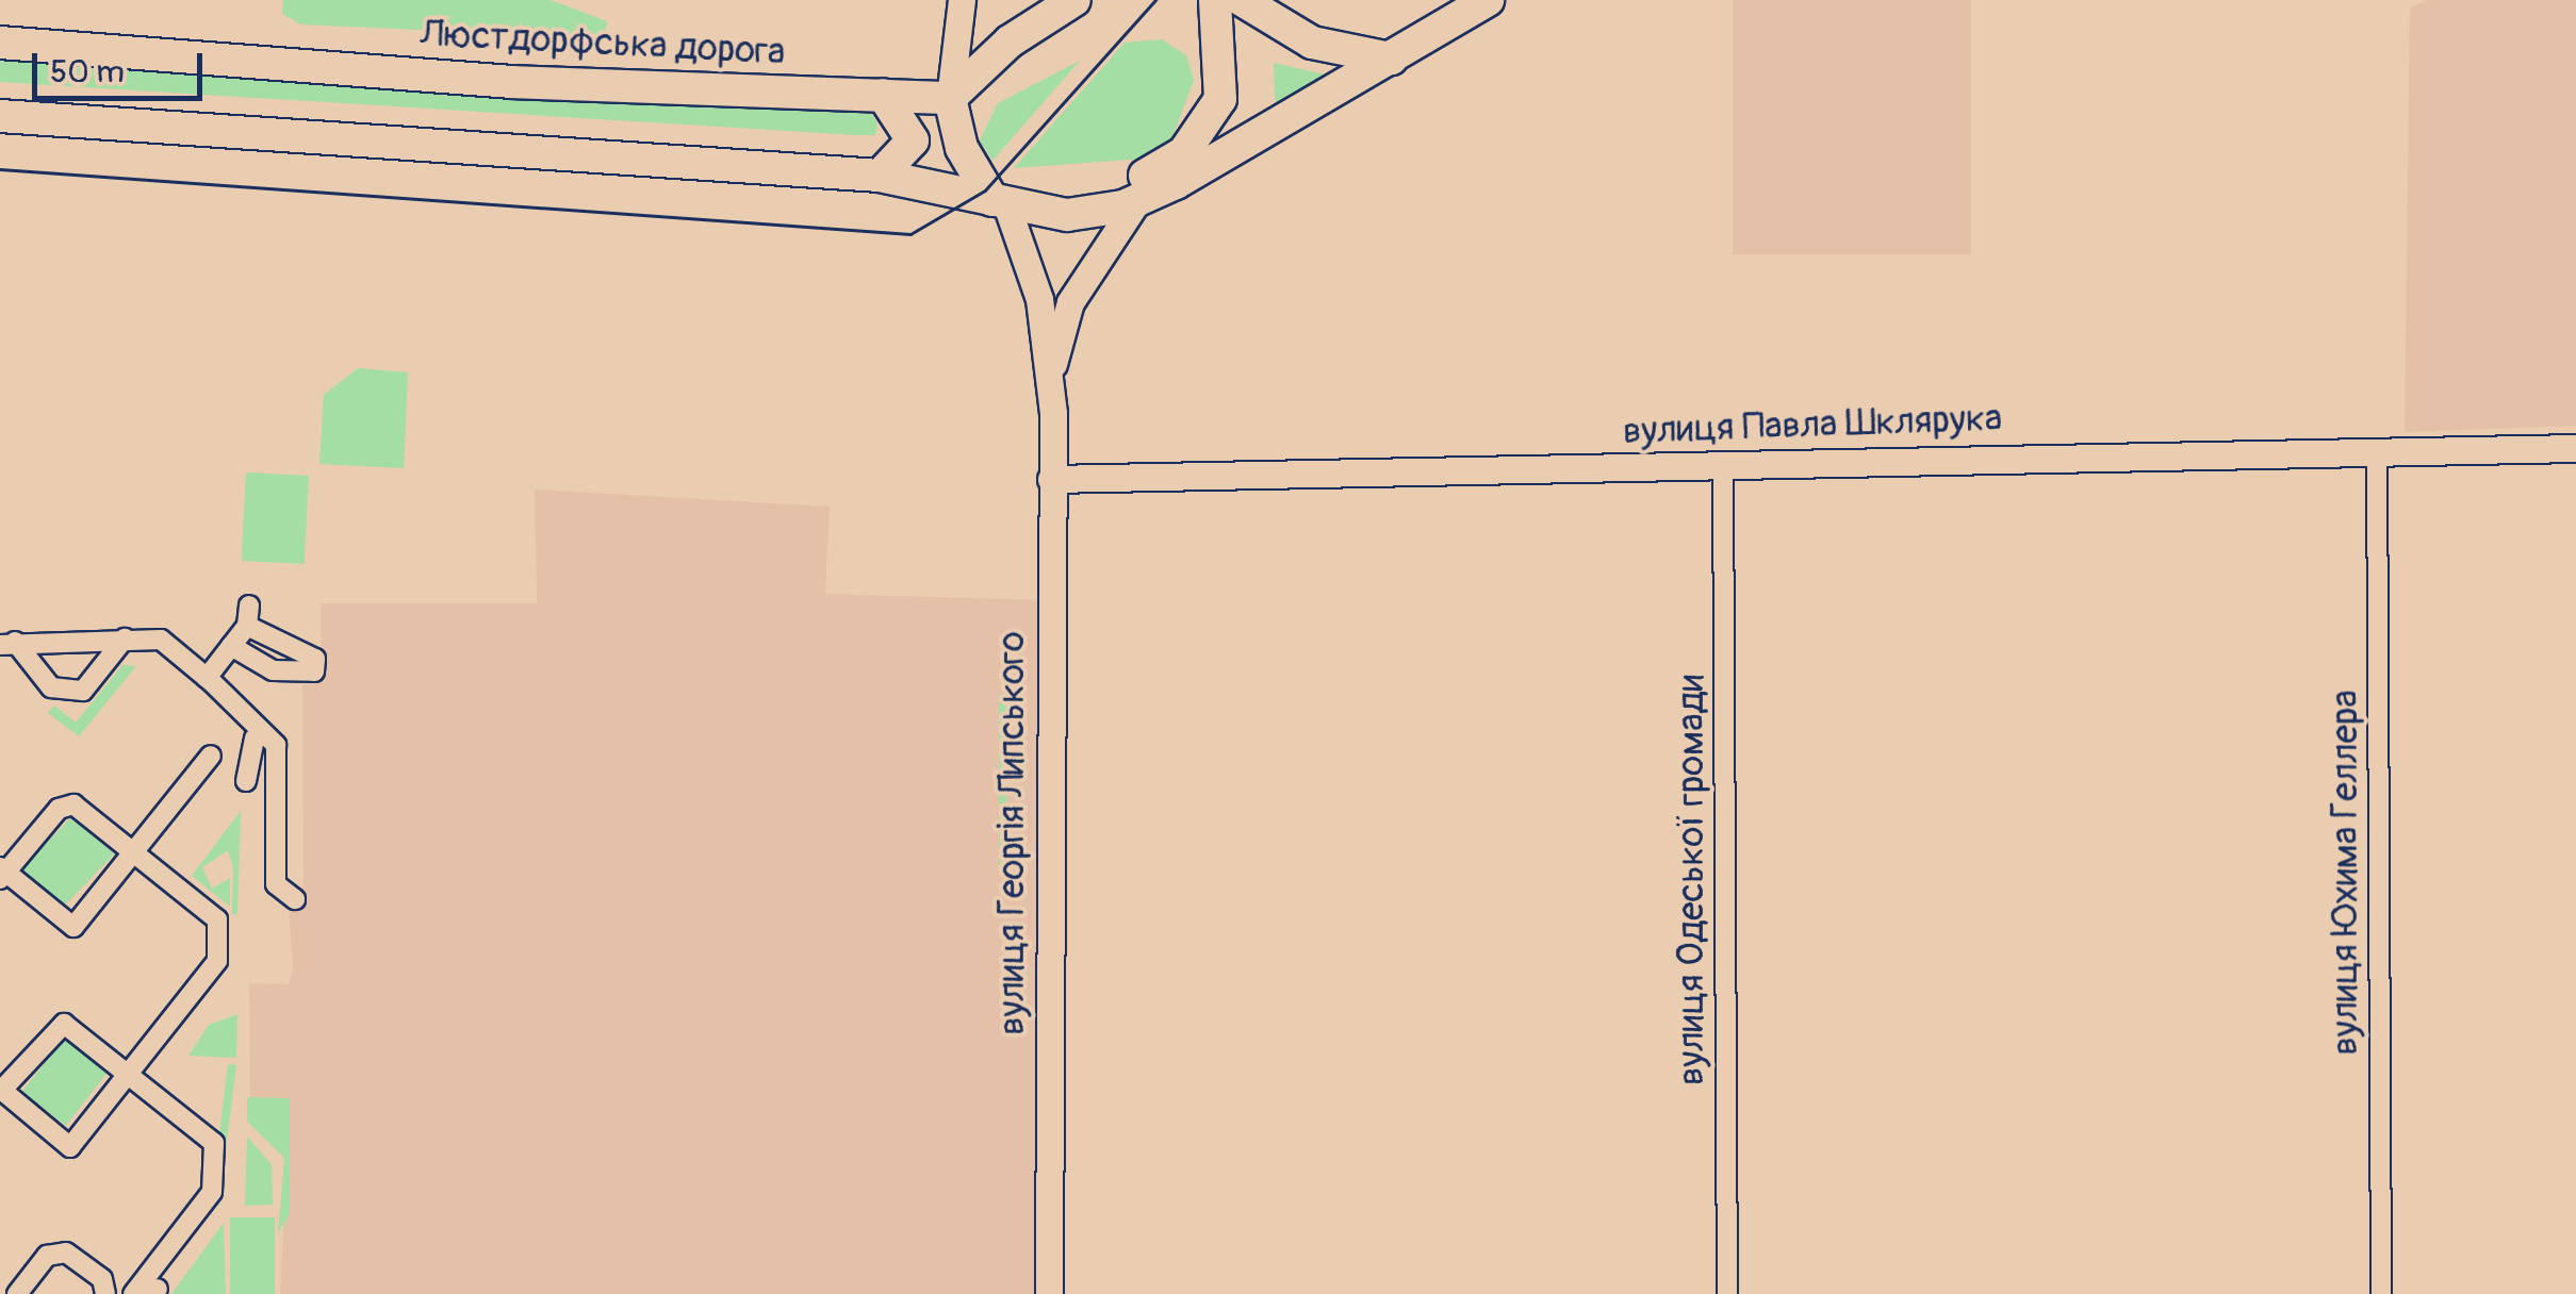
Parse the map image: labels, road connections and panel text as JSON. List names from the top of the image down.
{
  "streets": {
    "main road": ["Люстдорфська дорога"],
    "street": [
      "вулиця Павла Шклярука",
      "вулиця Георгія Липського",
      "вулиця Юхима Геллера",
      "вулиця Одеської громади"
    ]
  },
  "crossings": [
    ["вулиця Павла Шклярука", "вулиця Георгія Липського"],
    ["вулиця Павла Шклярука", "вулиця Юхима Геллера"],
    ["вулиця Павла Шклярука", "вулиця Одеської громади"]
  ],
  "scale_bar": "50 m"
}
